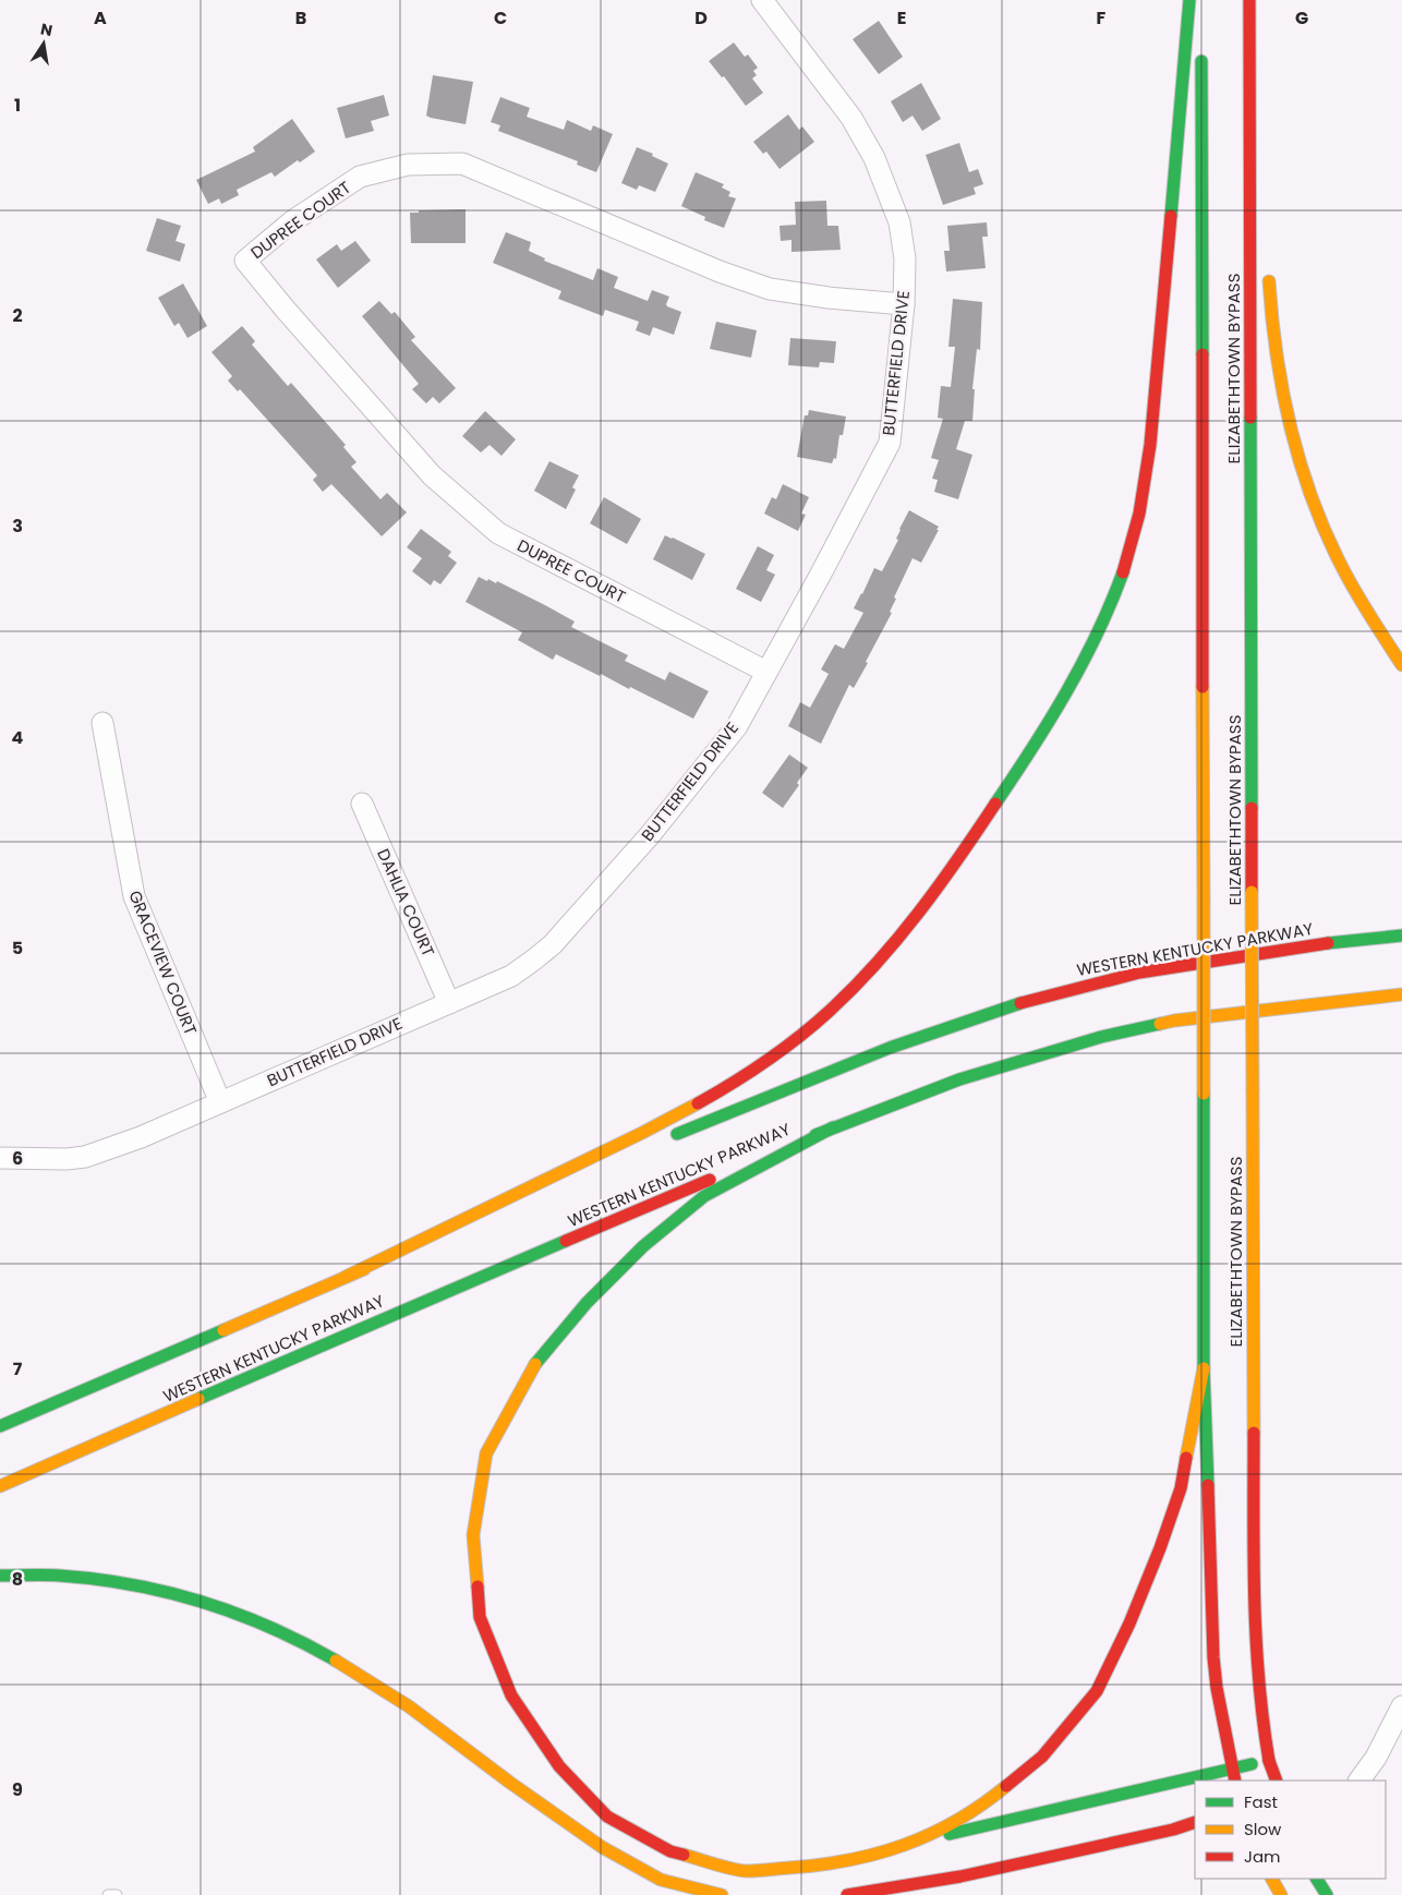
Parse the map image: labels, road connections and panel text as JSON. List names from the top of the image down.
{
  "streets": {
    "main road": ["ELIZABETHTOWN BYPASS", "WESTERN KENTUCKY PARKWAY"],
    "street": [
      "DUPREE COURT",
      "BUTTERFIELD DRIVE",
      "DAHLIA COURT",
      "GRACEVIEW COURT"
    ]
  },
  "crossings": [
    ["DUPREE COURT", "BUTTERFIELD DRIVE"],
    ["BUTTERFIELD DRIVE", "DAHLIA COURT"],
    ["BUTTERFIELD DRIVE", "GRACEVIEW COURT"]
  ],
  "legend": ["Fast", "Slow", "Jam"],
  "north": "top",
  "grid": {
    "columns": [
      "A",
      "B",
      "C",
      "D",
      "E",
      "F",
      "G"
    ],
    "rows": [
      "1",
      "2",
      "3",
      "4",
      "5",
      "6",
      "7",
      "8",
      "9"
    ]
  }
}
